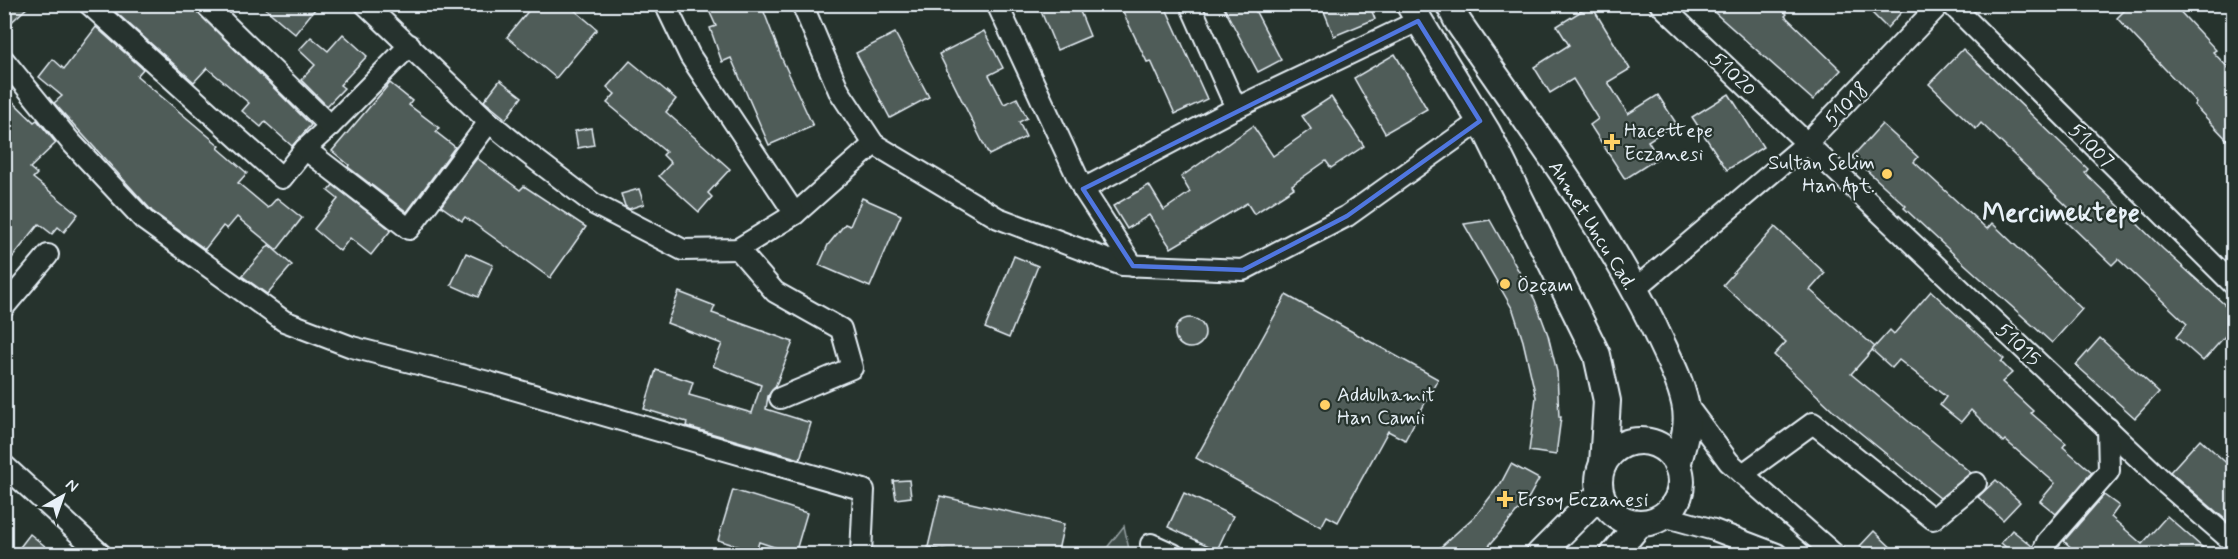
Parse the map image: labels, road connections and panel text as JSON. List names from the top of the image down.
{
  "streets": {
    "main road": ["Ahmet Uncu Cad."],
    "street": [
      "51020",
      "51018",
      "51007",
      "51015"
    ]
  },
  "crossings": [
    ["51020", "51018"],
    ["51020", "51015"],
    ["51018", "Ahmet Uncu Cad."],
    ["51018", "51015"]
  ],
  "districts": ["Mercimektepe"],
  "places": {
    "health": ["Hacettepe Eczanesi", "Ersoy Eczanesi"],
    "other": ["Sultan Selim Han Apt.", "Özçam", "Addulhamit Han Camii"]
  },
  "north": "top right"
}
